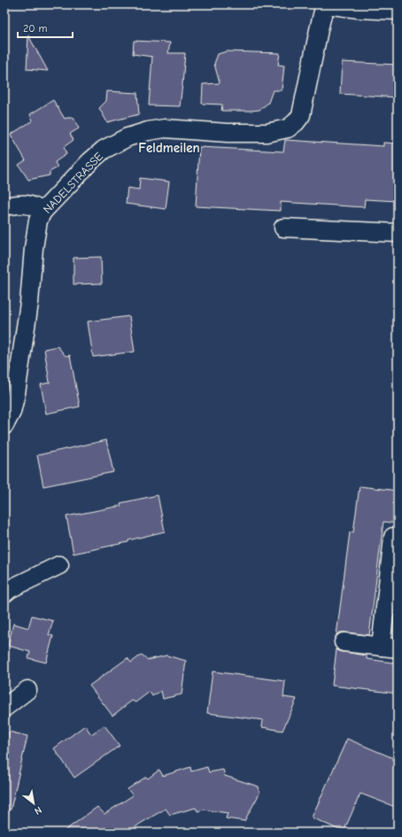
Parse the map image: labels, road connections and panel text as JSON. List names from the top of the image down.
{
  "streets": {
    "street": ["NADELSTRASSE"]
  },
  "districts": ["Feldmeilen"],
  "scale_bar": "20 m",
  "north": "bottom right"
}
